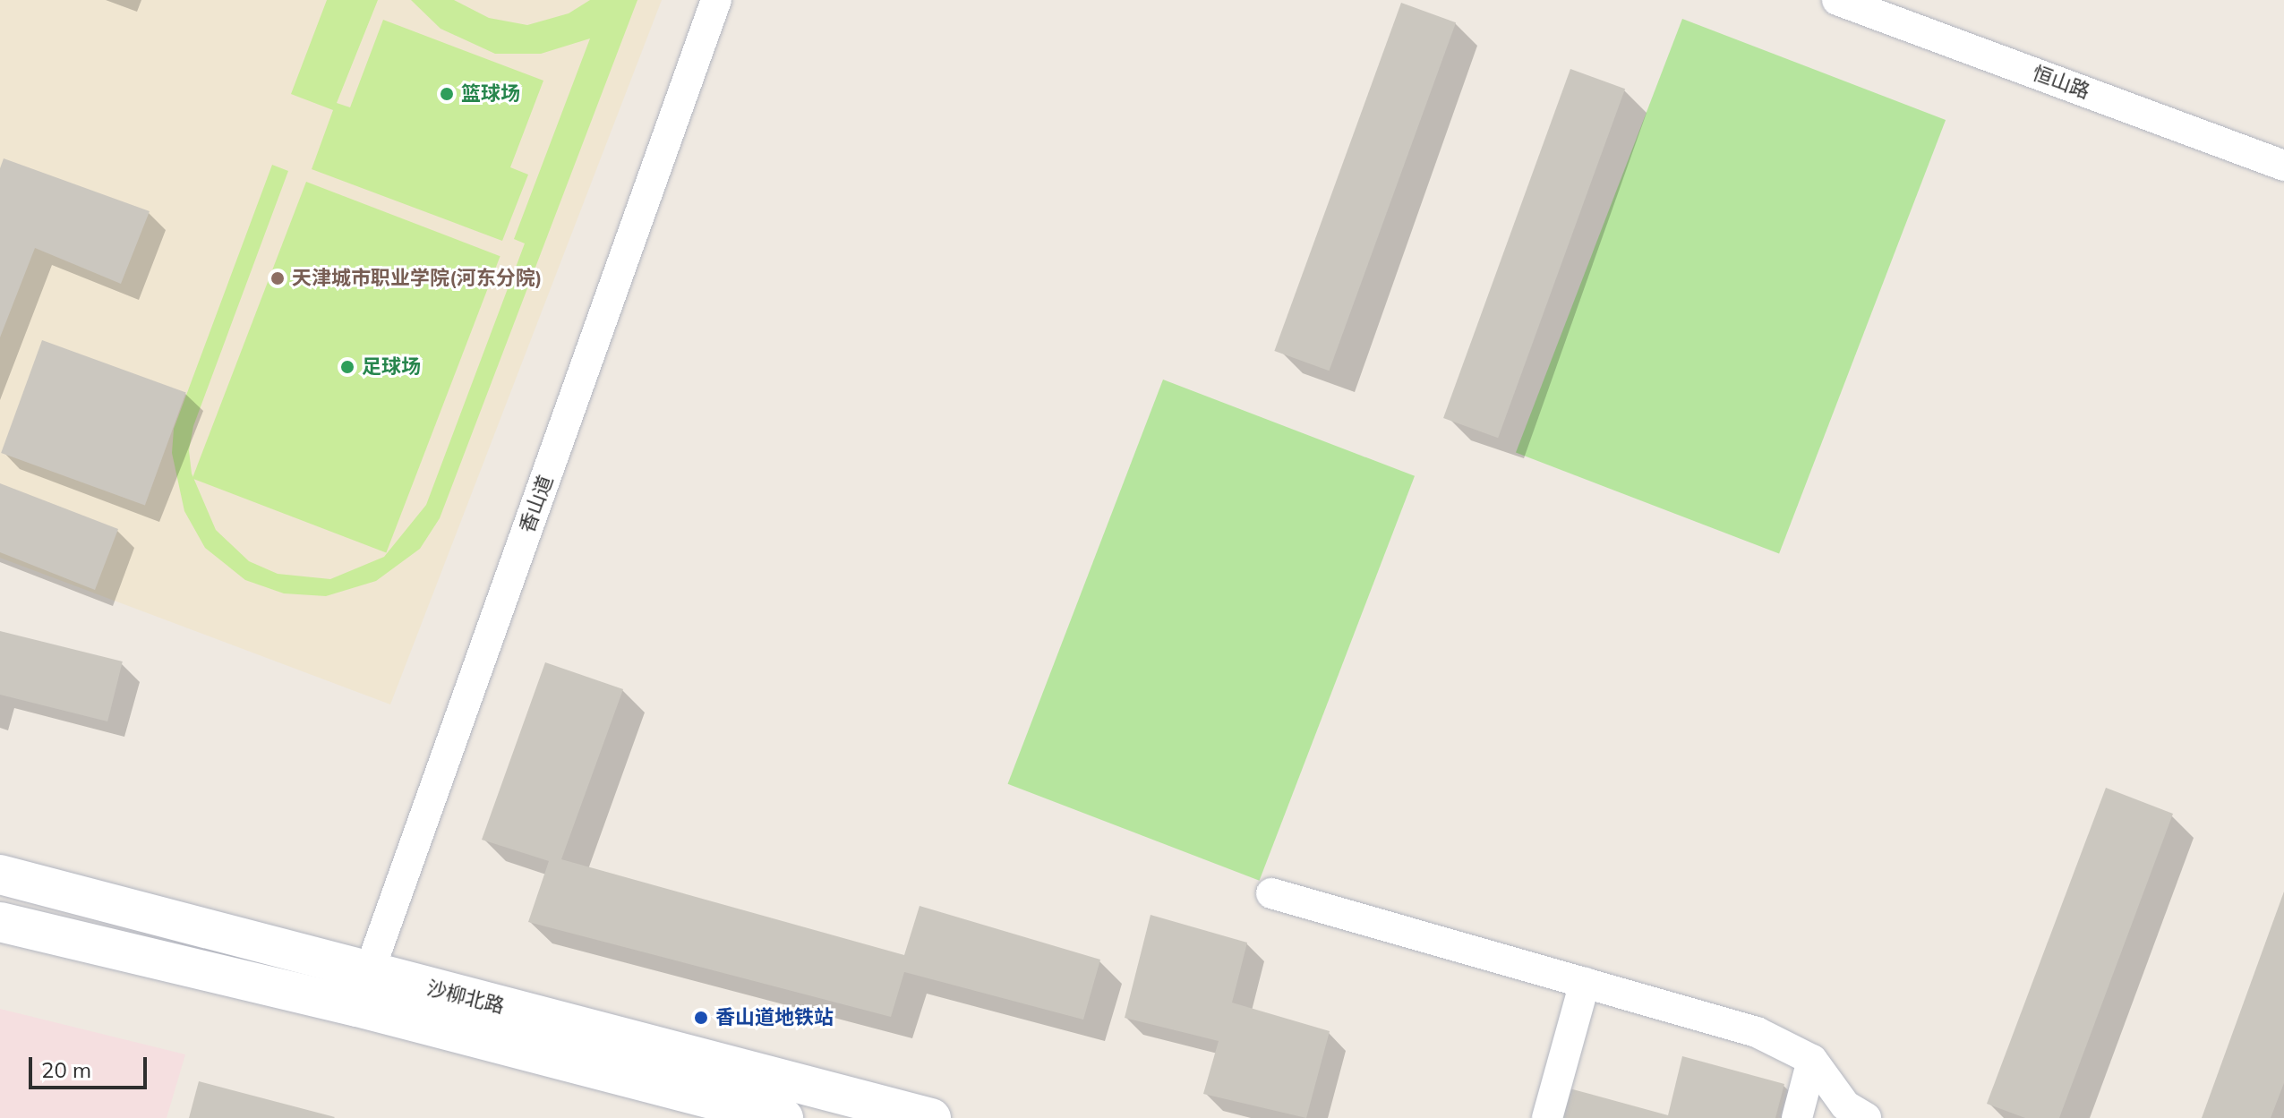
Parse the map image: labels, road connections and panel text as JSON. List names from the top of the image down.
{
  "streets": {
    "main road": ["沙柳北路"],
    "street": ["恒山路", "香山道"]
  },
  "crossings": [
    ["香山道", "沙柳北路"]
  ],
  "places": [
    "篮球场",
    "天津城市职业学院(河东分院)",
    "足球场",
    "香山道地铁站"
  ],
  "scale_bar": "20 m"
}
